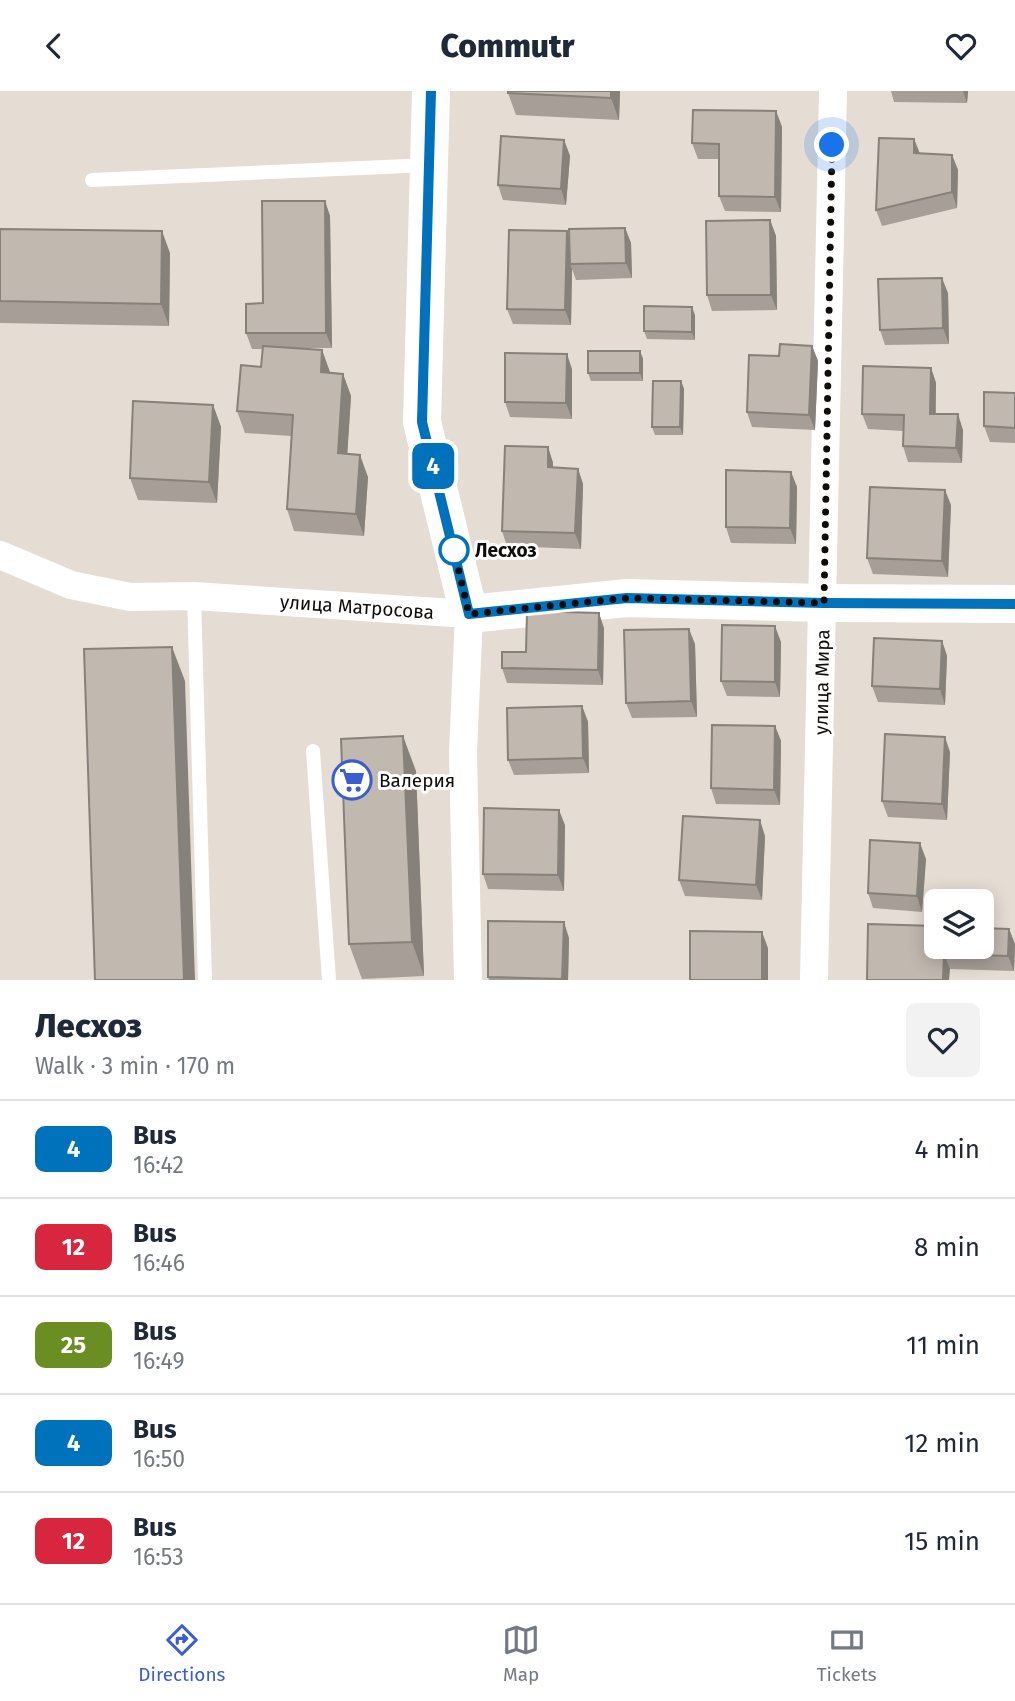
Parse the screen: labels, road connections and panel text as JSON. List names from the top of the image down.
{
  "streets": {
    "street": ["улица Матросова", "улица Мира"]
  },
  "crossings": [
    ["улица Матросова", "улица Мира"]
  ],
  "places": {
    "other": ["Лесхоз"],
    "supermarket": ["Валерия"]
  },
  "lines": ["bus line 4"],
  "page": {
    "header": "Commutr",
    "on_map": "4",
    "heading": ["Лесхоз", "Walk · 3 min · 170 m"],
    "list": [
      {
        "mark": "4",
        "name": "Bus",
        "note": "16:42",
        "value": "4 min"
      },
      {
        "mark": "12",
        "name": "Bus",
        "note": "16:46",
        "value": "8 min"
      },
      {
        "mark": "25",
        "name": "Bus",
        "note": "16:49",
        "value": "11 min"
      },
      {
        "mark": "4",
        "name": "Bus",
        "note": "16:50",
        "value": "12 min"
      },
      {
        "mark": "12",
        "name": "Bus",
        "note": "16:53",
        "value": "15 min"
      }
    ],
    "tabs": ["Directions", "Map", "Tickets"]
  }
}
